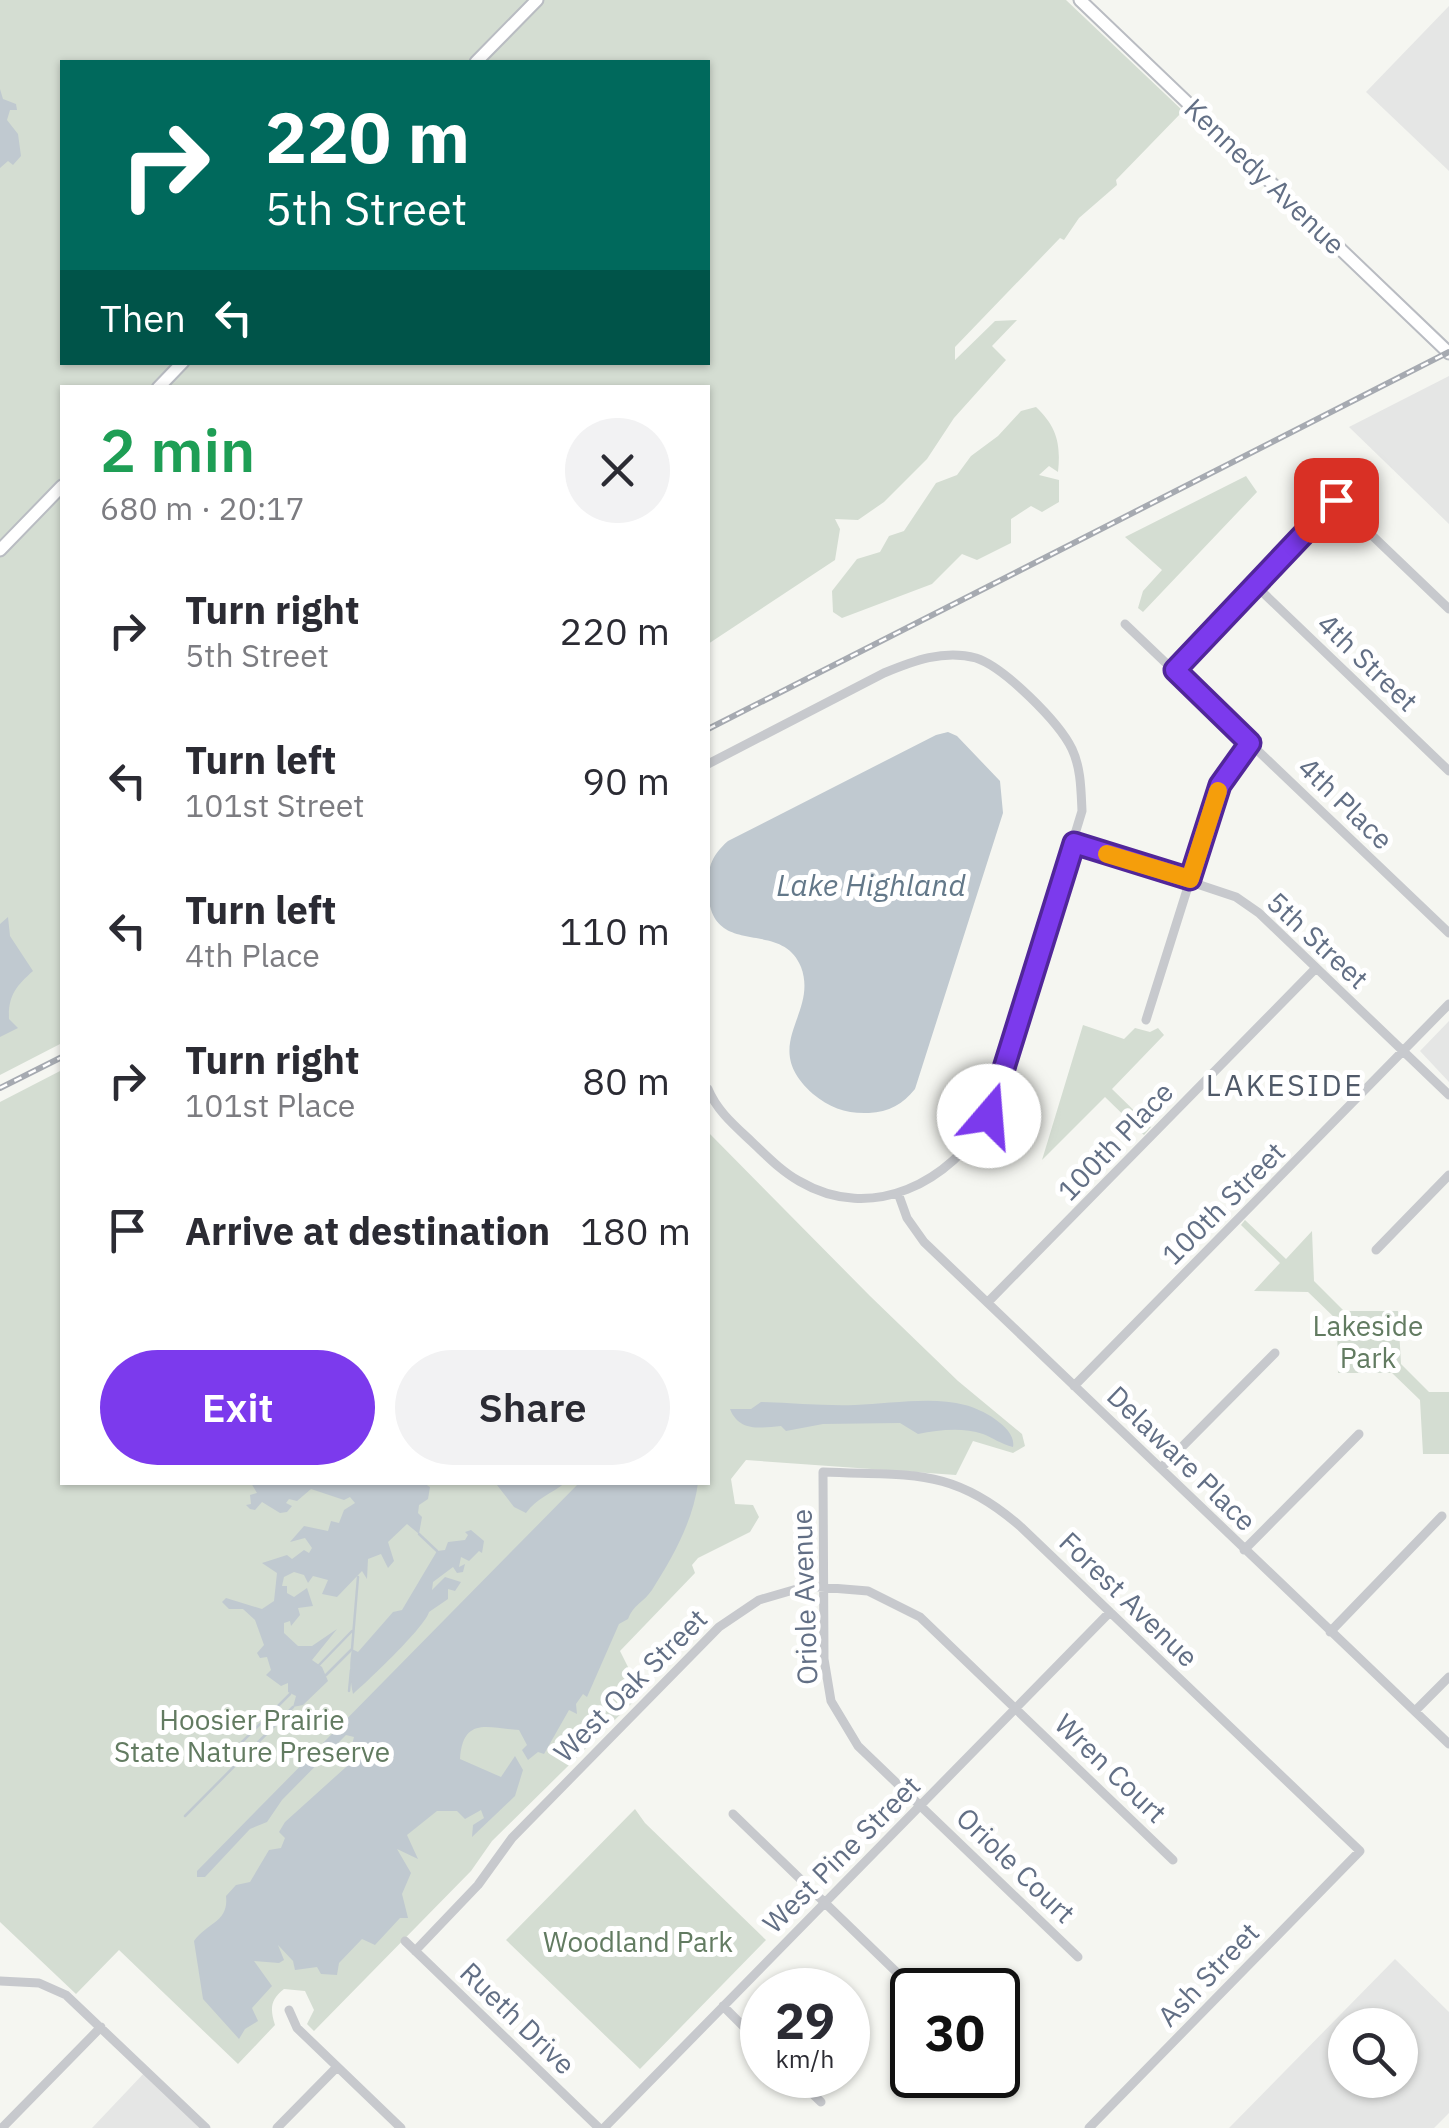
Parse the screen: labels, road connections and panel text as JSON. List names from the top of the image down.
{
  "streets": {
    "street": [
      "Kennedy Avenue",
      "4th Street",
      "4th Place",
      "5th Street",
      "100th Place",
      "100th Street",
      "Delaware Place",
      "Oriole Avenue",
      "Forest Avenue",
      "West Oak Street",
      "Wren Court",
      "West Pine Street",
      "Oriole Court",
      "Ash Street",
      "Rueth Drive"
    ]
  },
  "crossings": [
    ["5th Street", "100th Place"],
    ["5th Street", "100th Street"],
    ["100th Place", "Delaware Place"],
    ["100th Street", "Delaware Place"],
    ["Oriole Avenue", "Forest Avenue"],
    ["Oriole Avenue", "West Oak Street"],
    ["Oriole Avenue", "West Pine Street"],
    ["Oriole Avenue", "Oriole Court"],
    ["Forest Avenue", "West Pine Street"],
    ["Forest Avenue", "Ash Street"],
    ["West Oak Street", "Wren Court"],
    ["West Oak Street", "Rueth Drive"],
    ["Wren Court", "West Pine Street"],
    ["West Pine Street", "Oriole Court"],
    ["West Pine Street", "Rueth Drive"]
  ],
  "districts": ["LAKESIDE"],
  "water": ["Lake Highland"],
  "parks": ["Lakeside Park", "Hoosier Prairie State Nature Preserve", "Woodland Park"],
  "page": {
    "turn": ["220 m", "5th Street"],
    "then": "Then",
    "heading": ["2 min", "680 m · 20:17"],
    "list": [
      {
        "name": "Turn right",
        "note": "5th Street",
        "value": "220 m"
      },
      {
        "name": "Turn left",
        "note": "101st Street",
        "value": "90 m"
      },
      {
        "name": "Turn left",
        "note": "4th Place",
        "value": "110 m"
      },
      {
        "name": "Turn right",
        "note": "101st Place",
        "value": "80 m"
      },
      {
        "name": "Arrive at destination",
        "value": "180 m"
      }
    ],
    "buttons": ["Exit", "Share"],
    "speed": "29 km/h",
    "limit": "30"
  }
}
